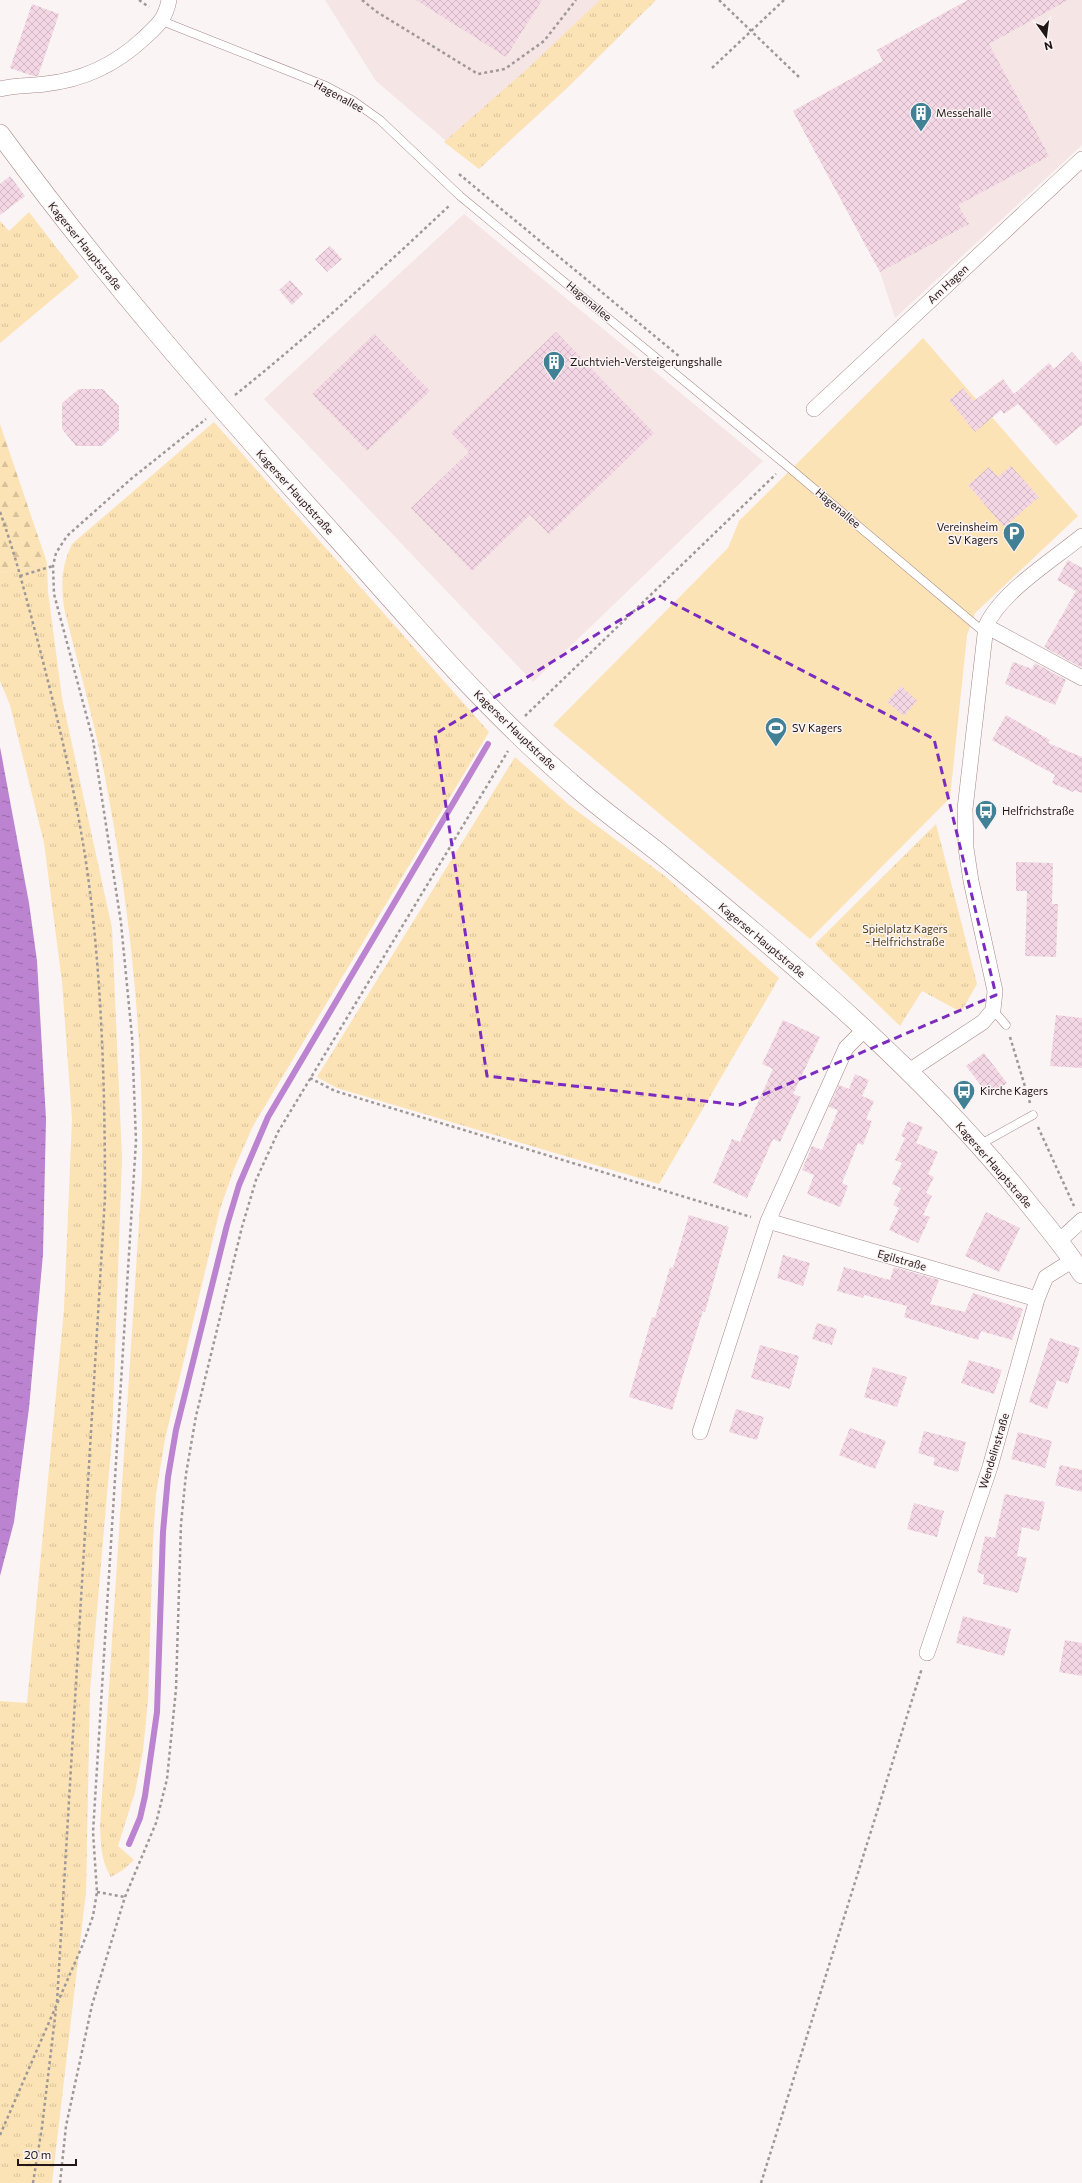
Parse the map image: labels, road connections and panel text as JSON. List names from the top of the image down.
{
  "streets": {
    "street": [
      "Hagenallee",
      "Kagerser Hauptstraße",
      "Am Hagen",
      "Egilstraße",
      "Wendelinstraße"
    ]
  },
  "crossings": [
    ["Kagerser Hauptstraße", "Wendelinstraße"],
    ["Egilstraße", "Wendelinstraße"]
  ],
  "parks": ["Spielplatz Kagers - Helfrichstraße"],
  "places": {
    "building": ["Messehalle", "Zuchtvieh-Versteigerungshalle"],
    "parking": ["Vereinsheim SV Kagers"],
    "sports": ["SV Kagers"],
    "bus stop": ["Helfrichstraße", "Kirche Kagers"]
  },
  "scale_bar": "20 m",
  "north": "bottom"
}
